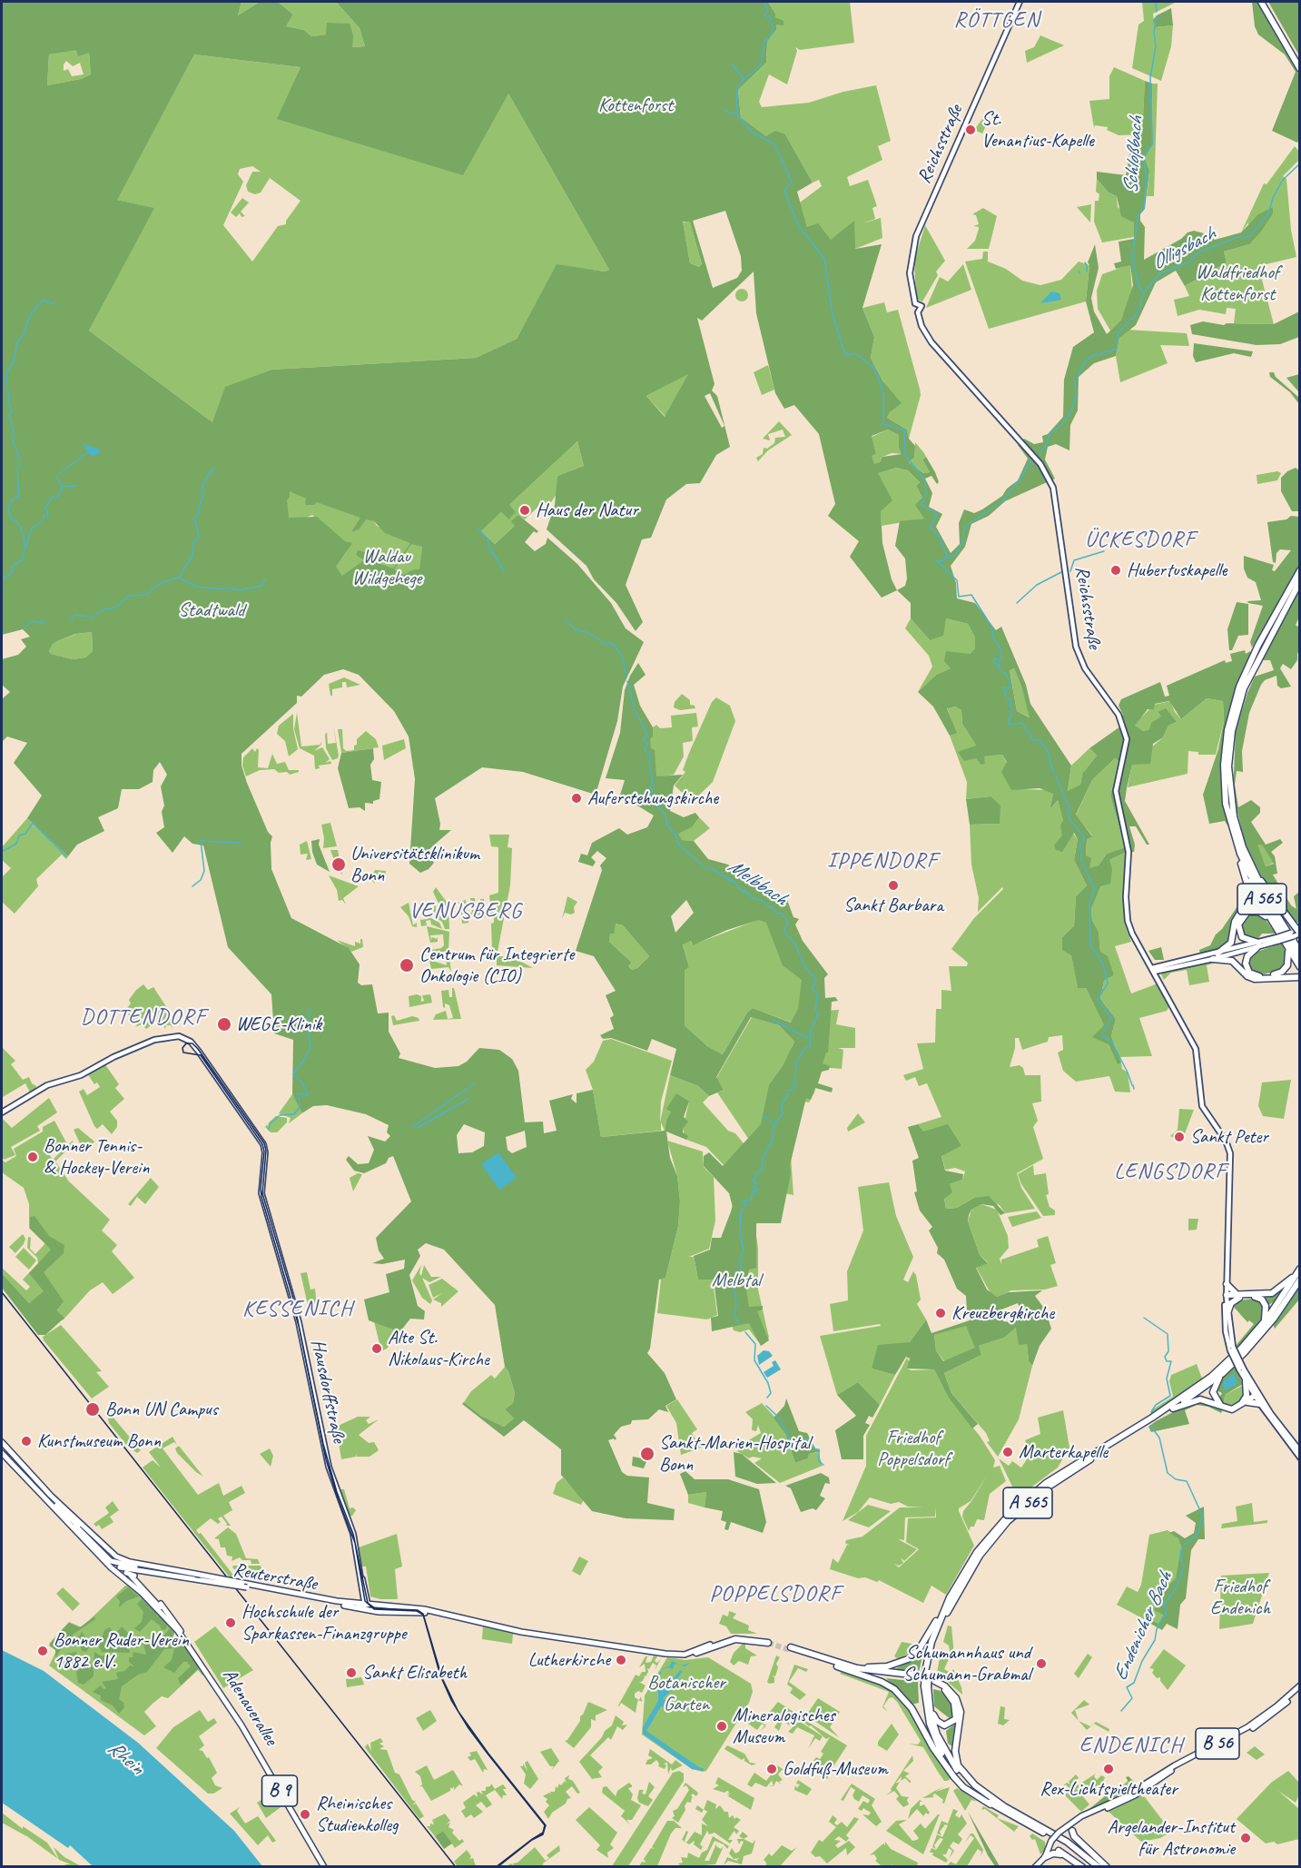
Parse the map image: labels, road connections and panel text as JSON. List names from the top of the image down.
{
  "streets": {
    "highway": ["A 565"],
    "main road": [
      "Reichsstraße",
      "Hausdorffstraße",
      "Reuterstraße",
      "Adenauerallee",
      "B 56",
      "B 9"
    ]
  },
  "crossings": [
    ["Hausdorffstraße", "Reuterstraße"],
    ["Adenauerallee", "B 9"]
  ],
  "districts": [
    "RÖTTGEN",
    "ÜCKESDORF",
    "IPPENDORF",
    "VENUSBERG",
    "DOTTENDORF",
    "LENGSDORF",
    "KESSENICH",
    "POPPELSDORF",
    "ENDENICH"
  ],
  "water": [
    "Schloßbach",
    "Olligsbach",
    "Melbbach",
    "Endenicher Bach",
    "Rhein"
  ],
  "parks": [
    "Kottenforst",
    "Waldfriedhof Kottenforst",
    "Waldau Wildgehege",
    "Stadtwald",
    "Melbtal",
    "Friedhof Poppelsdorf",
    "Friedhof Endenich",
    "Botanischer Garten"
  ],
  "places": [
    "St. Venantius-Kapelle",
    "Haus der Natur",
    "Hubertuskapelle",
    "Auferstehungskirche",
    "Universitätsklinikum Bonn",
    "Sankt Barbara",
    "Centrum für Integrierte Onkologie (CIO)",
    "WEGE-Klinik",
    "Sankt Peter",
    "Bonner Tennis- & Hockey-Verein",
    "Kreuzbergkirche",
    "Alte St. Nikolaus-Kirche",
    "Bonn UN Campus",
    "Kunstmuseum Bonn",
    "Marterkapelle",
    "Sankt-Marien-Hospital Bonn",
    "Hochschule der Sparkassen-Finanzgruppe",
    "Bonner Ruder-Verein 1882 e.V.",
    "Lutherkirche",
    "Schumannhaus und Schumann-Grabmal",
    "Sankt Elisabeth",
    "Mineralogisches Museum",
    "Goldfuß-Museum",
    "Rex-Lichtspieltheater",
    "Rheinisches Studienkolleg",
    "Argelander-Institut für Astronomie"
  ]
}
